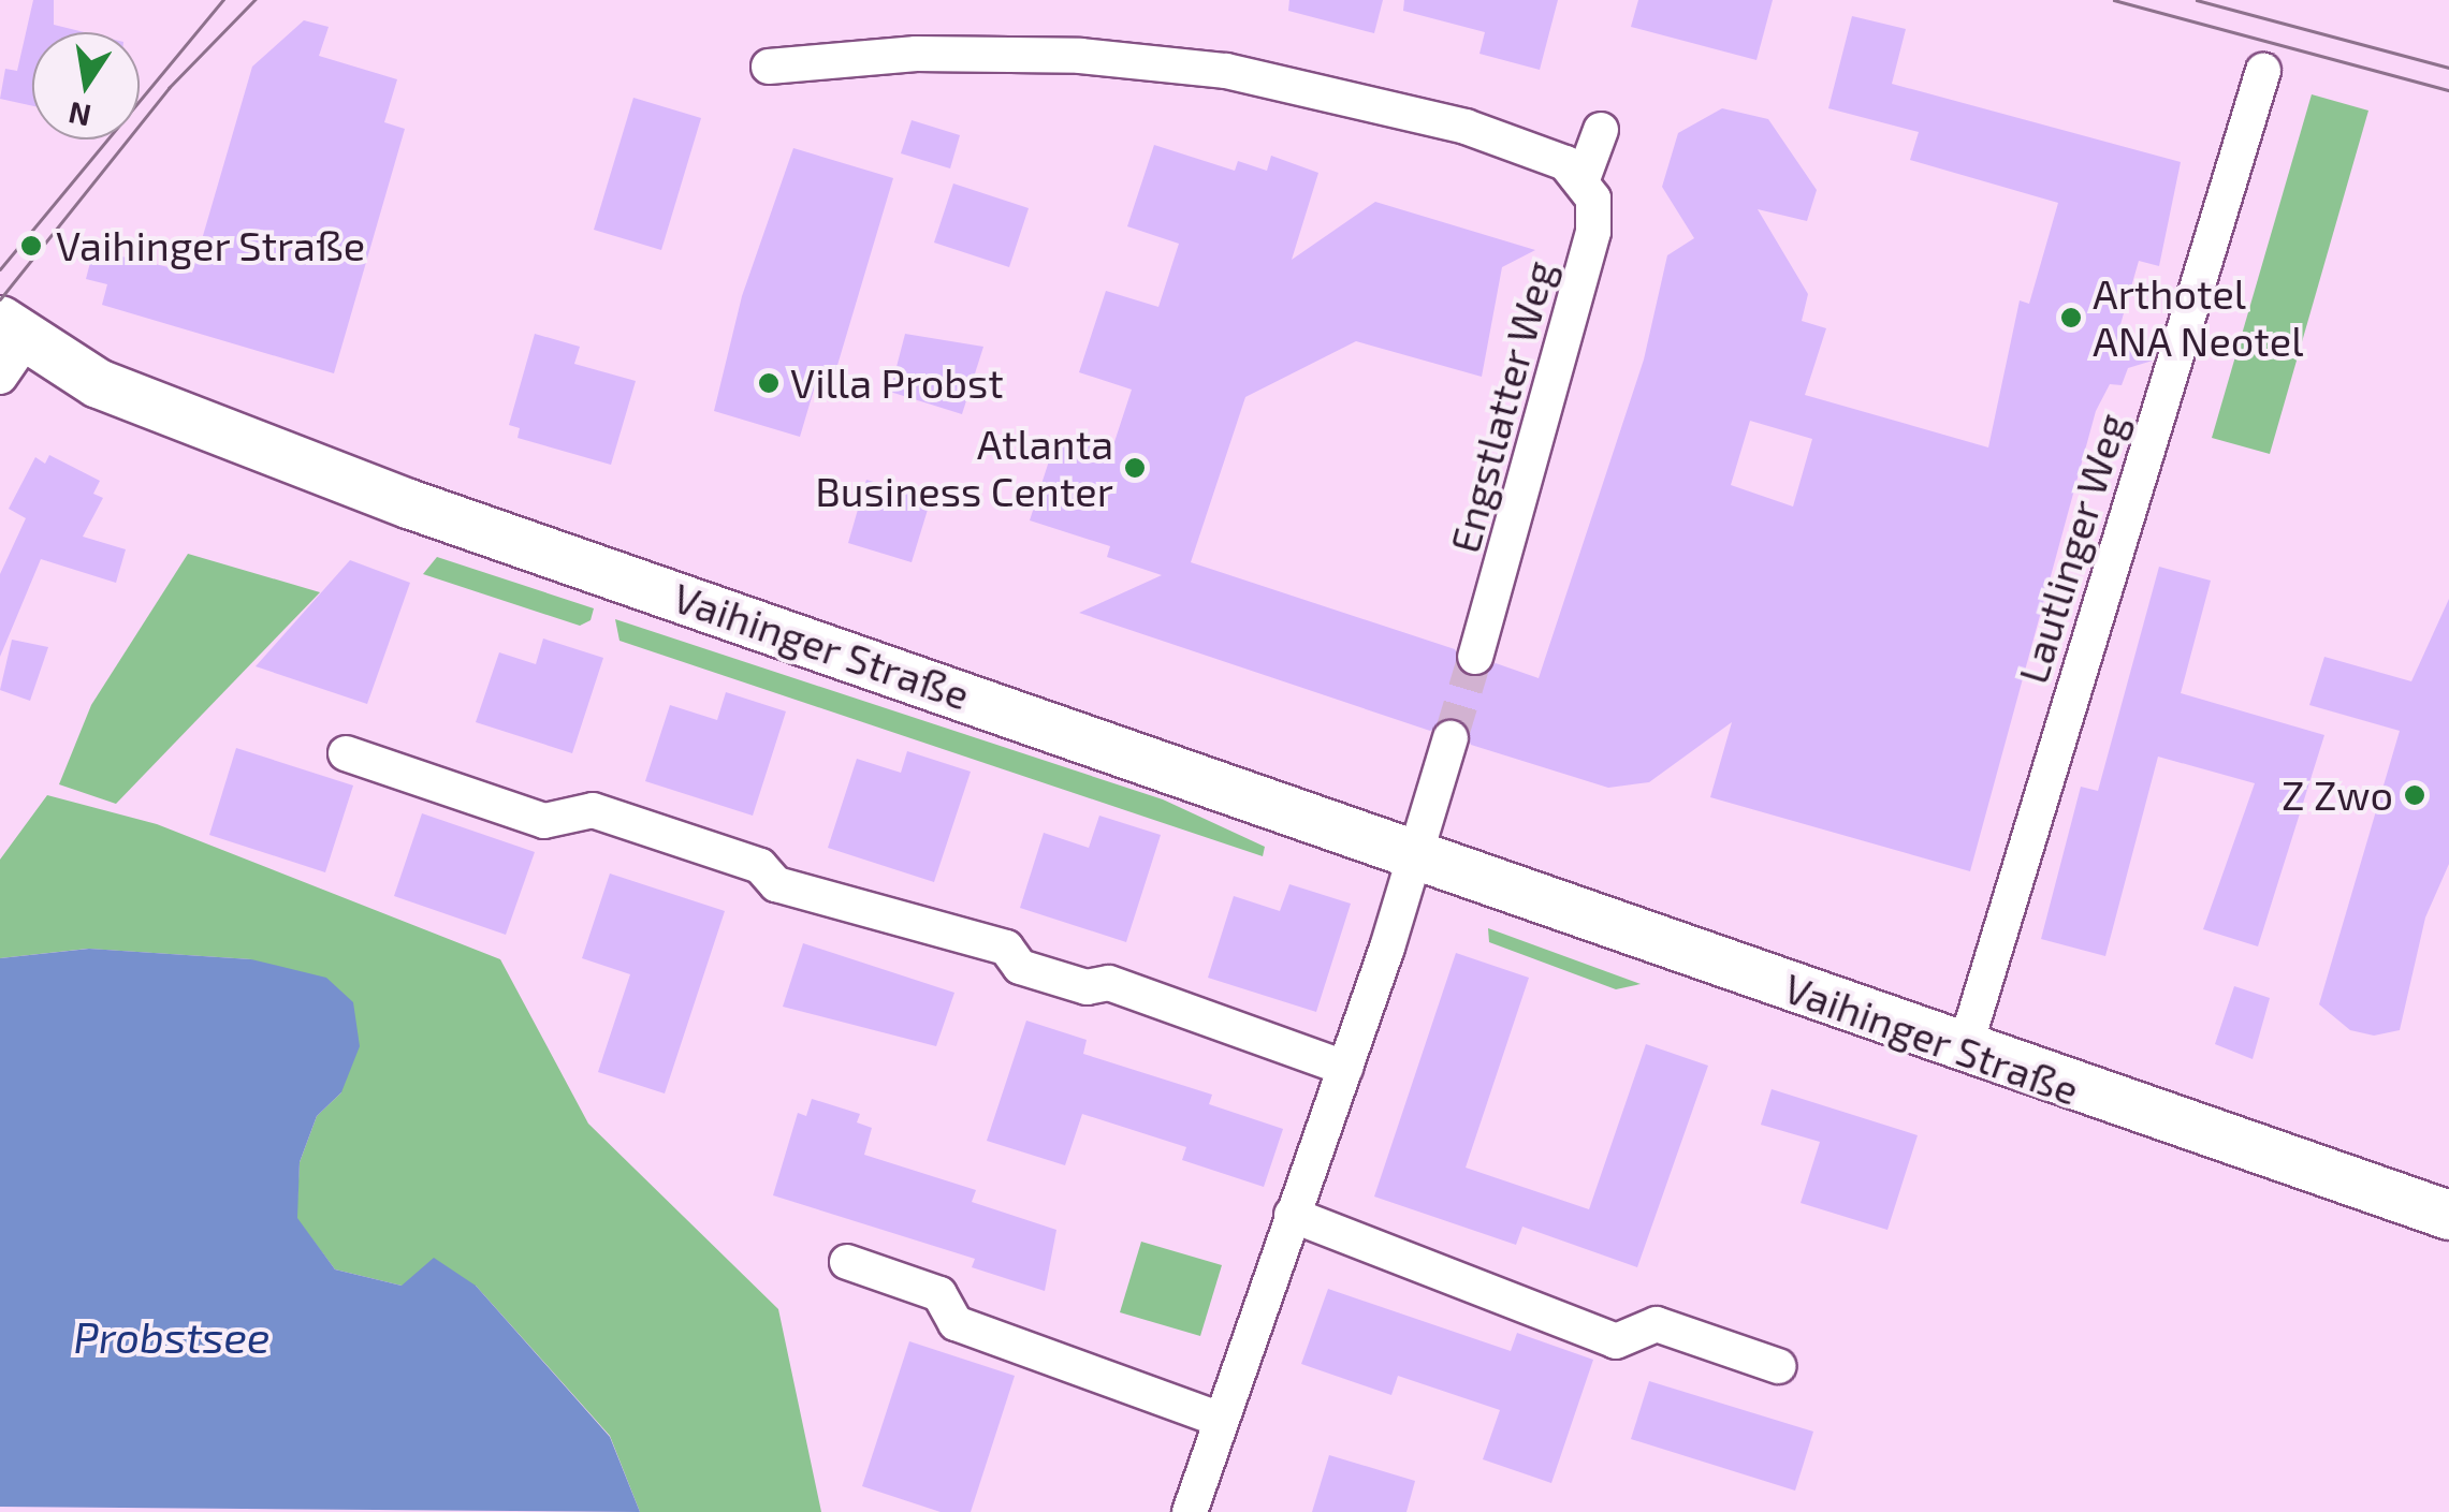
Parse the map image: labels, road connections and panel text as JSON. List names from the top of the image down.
{
  "streets": {
    "main road": ["Vaihinger Straße"],
    "street": ["Engstlatter Weg", "Lautlinger Weg"]
  },
  "crossings": [
    ["Lautlinger Weg", "Vaihinger Straße"]
  ],
  "water": ["Probstsee"],
  "places": [
    "Vaihinger Straße",
    "Arthotel ANA Neotel",
    "Villa Probst",
    "Atlanta Business Center",
    "Z Zwo"
  ],
  "north": "bottom"
}
